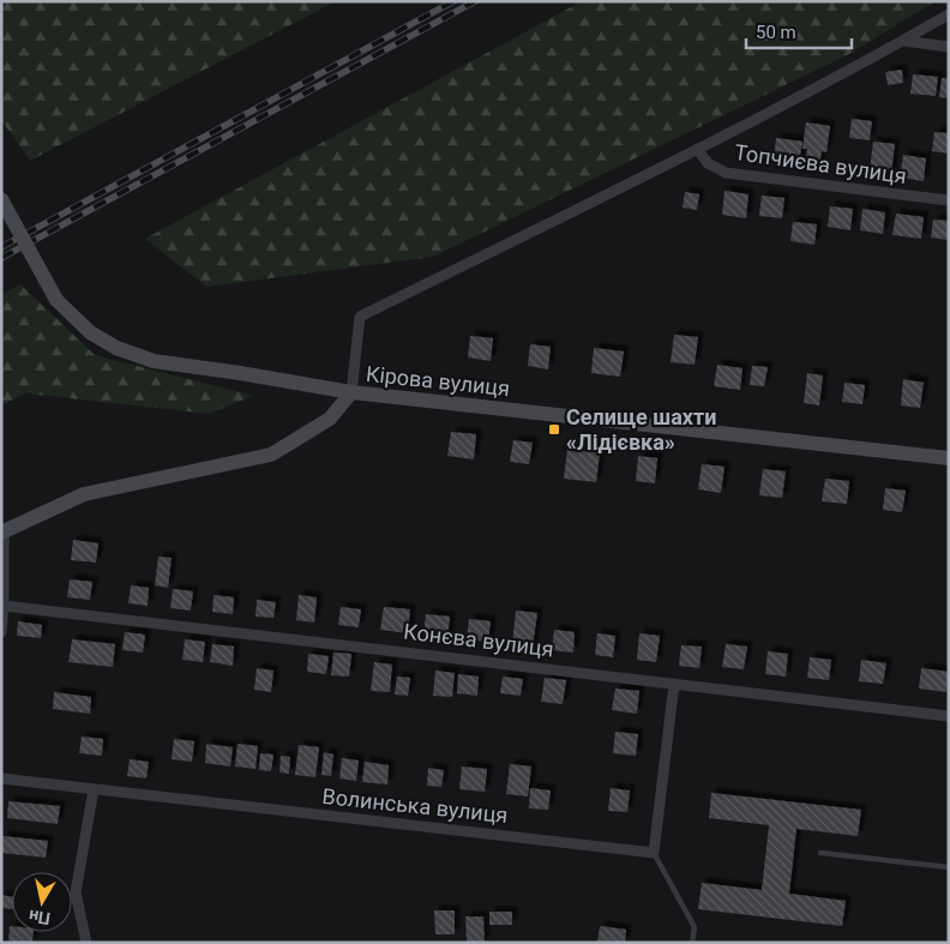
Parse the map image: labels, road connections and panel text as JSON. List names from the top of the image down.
{
  "streets": {
    "main road": ["Кірова вулиця"],
    "street": ["Топчиєва вулиця", "Конєва вулиця", "Волинська вулиця"]
  },
  "places": {
    "transit": ["Селище шахти «Лідієвка»"]
  },
  "scale_bar": "50 m",
  "north": "bottom"
}
